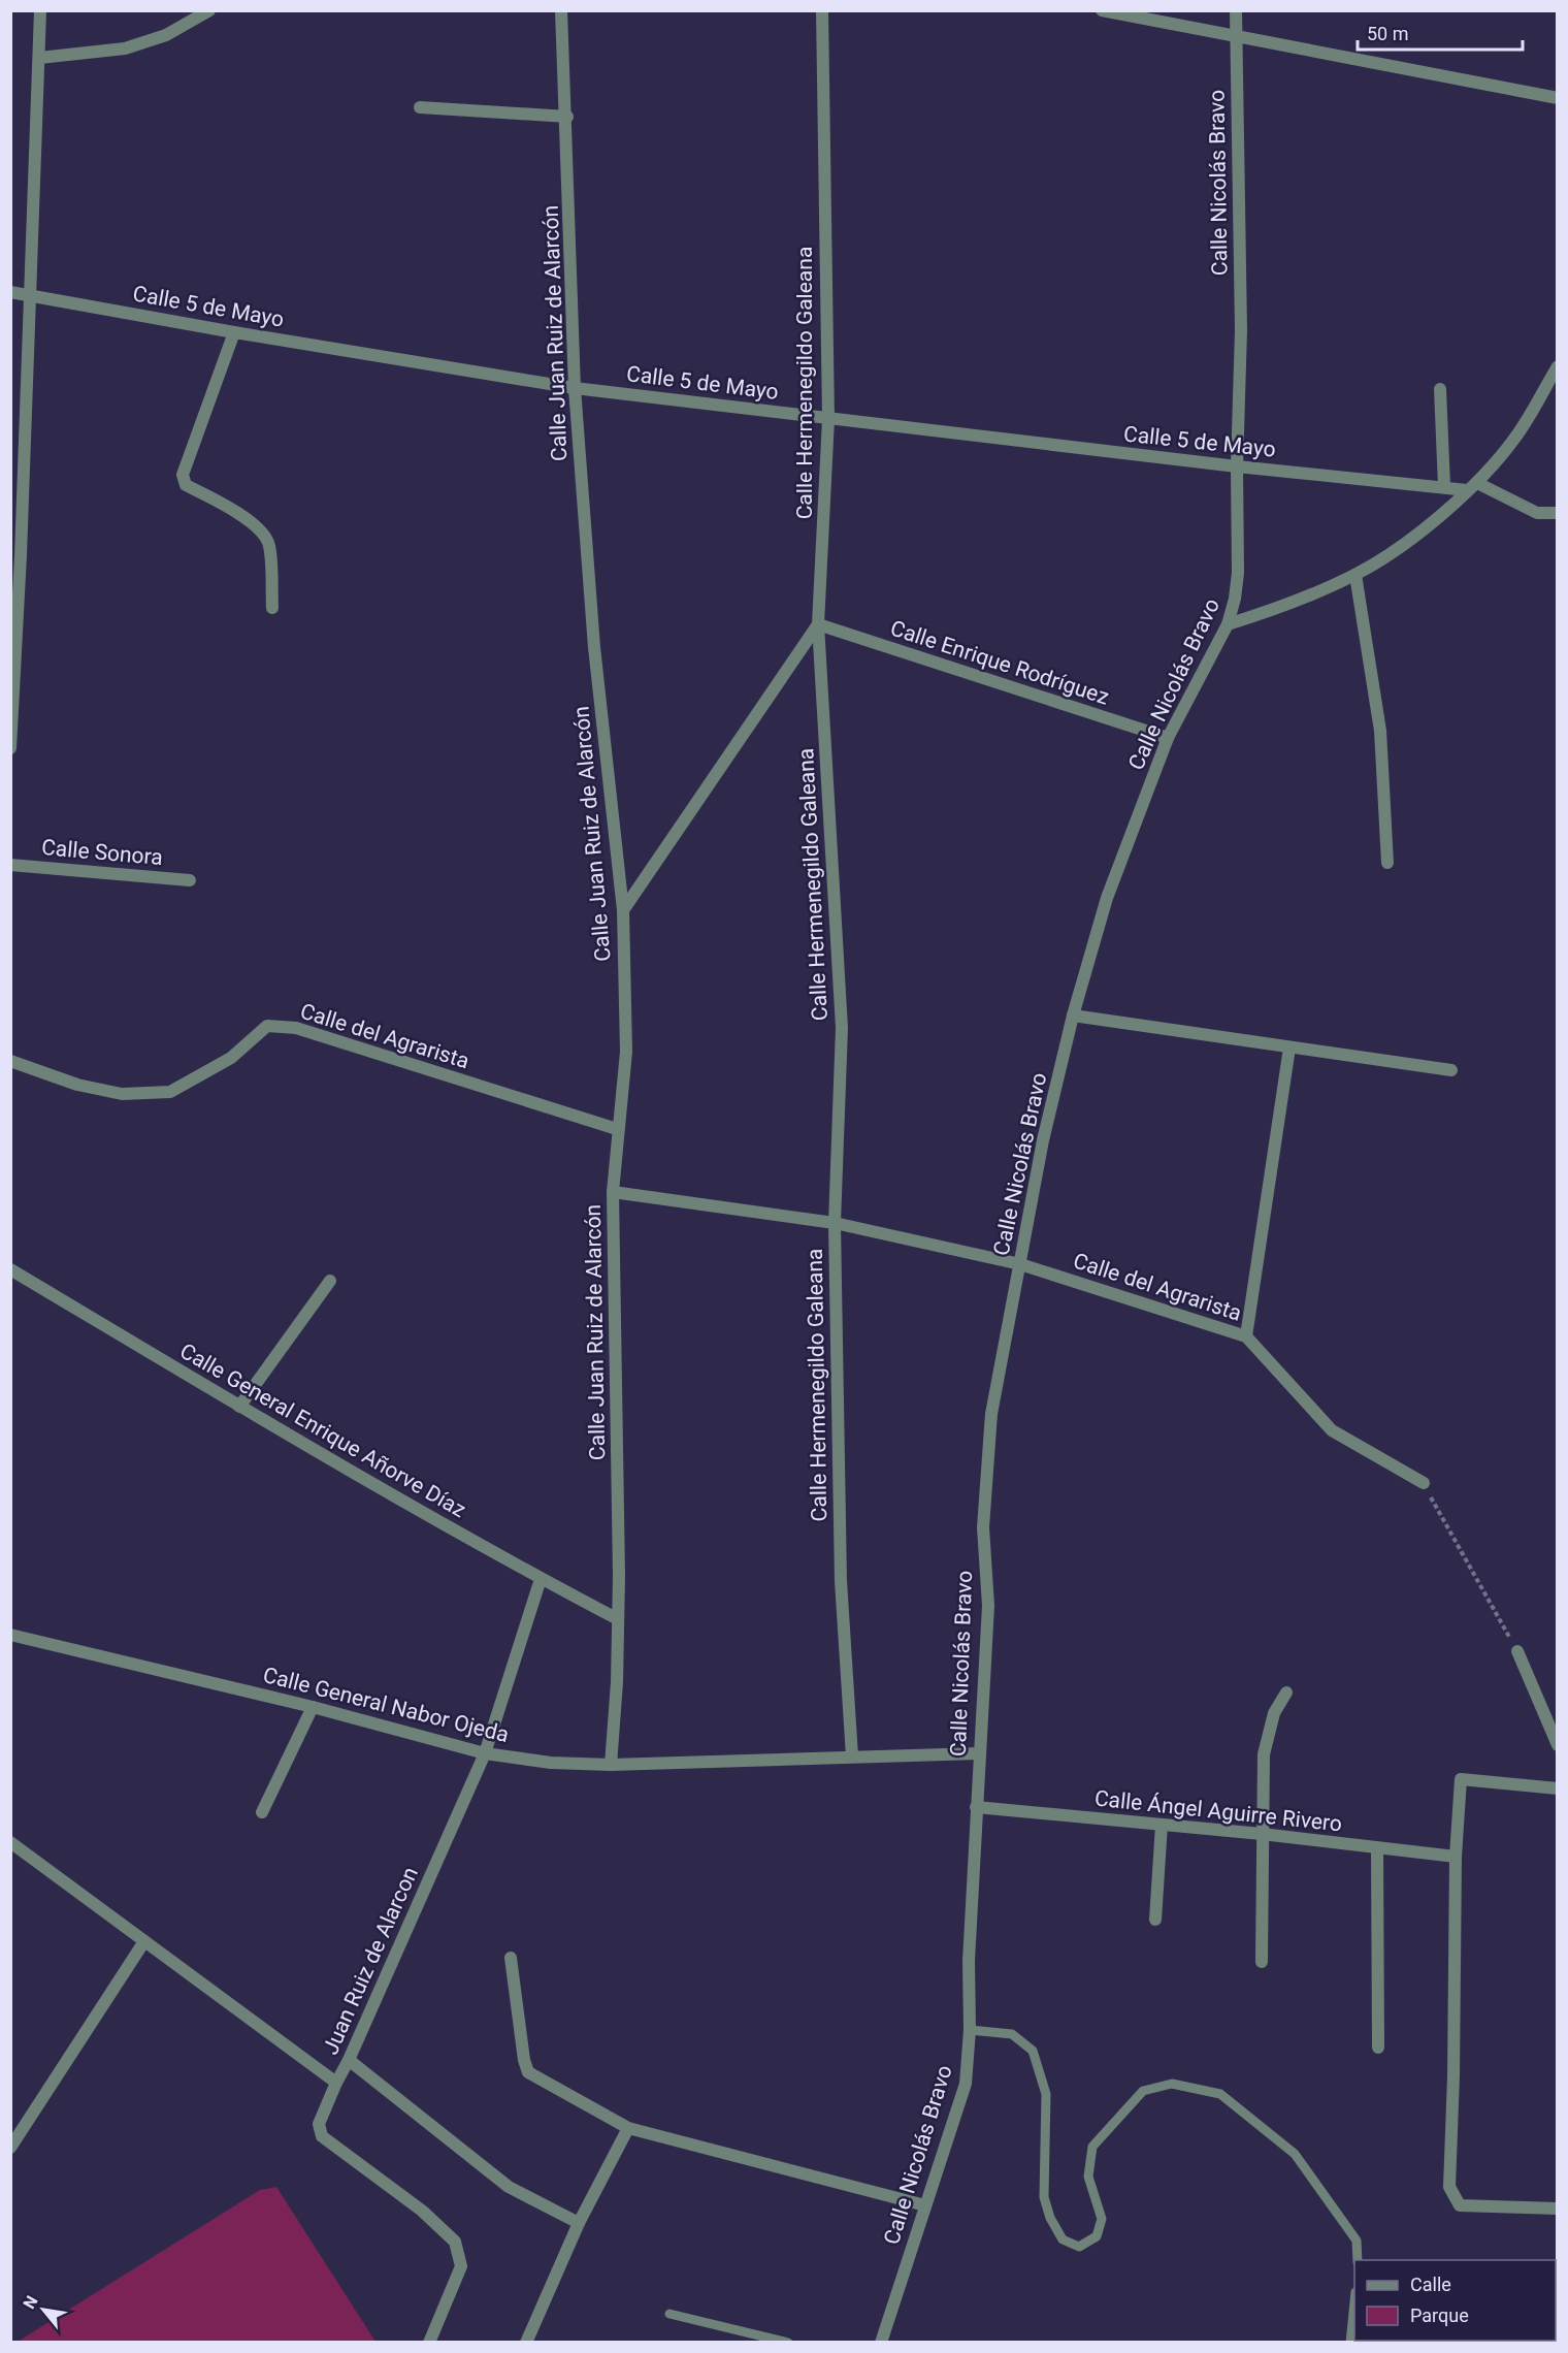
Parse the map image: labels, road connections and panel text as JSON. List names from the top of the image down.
{
  "streets": {
    "street": [
      "Calle Nicolás Bravo",
      "Calle 5 de Mayo",
      "Calle Juan Ruiz de Alarcón",
      "Calle Hermenegildo Galeana",
      "Calle Enrique Rodríguez",
      "Calle Sonora",
      "Calle del Agrarista",
      "Calle General Enrique Añorve Díaz",
      "Calle General Nabor Ojeda",
      "Calle Ángel Aguirre Rivero",
      "Juan Ruiz de Alarcon"
    ]
  },
  "crossings": [
    ["Calle Nicolás Bravo", "Calle 5 de Mayo"],
    ["Calle Nicolás Bravo", "Calle Enrique Rodríguez"],
    ["Calle Nicolás Bravo", "Calle del Agrarista"],
    ["Calle Nicolás Bravo", "Calle General Nabor Ojeda"],
    ["Calle Nicolás Bravo", "Calle Ángel Aguirre Rivero"],
    ["Calle 5 de Mayo", "Calle Juan Ruiz de Alarcón"],
    ["Calle 5 de Mayo", "Calle Hermenegildo Galeana"],
    ["Calle Juan Ruiz de Alarcón", "Calle del Agrarista"],
    ["Calle Juan Ruiz de Alarcón", "Calle General Enrique Añorve Díaz"],
    ["Calle Juan Ruiz de Alarcón", "Calle General Nabor Ojeda"],
    ["Calle Hermenegildo Galeana", "Calle Enrique Rodríguez"],
    ["Calle Hermenegildo Galeana", "Calle del Agrarista"],
    ["Calle Hermenegildo Galeana", "Calle General Nabor Ojeda"],
    ["Calle General Enrique Añorve Díaz", "Juan Ruiz de Alarcon"],
    ["Calle General Nabor Ojeda", "Juan Ruiz de Alarcon"]
  ],
  "legend": ["Calle", "Parque"],
  "scale_bar": "50 m",
  "north": "top left"
}
